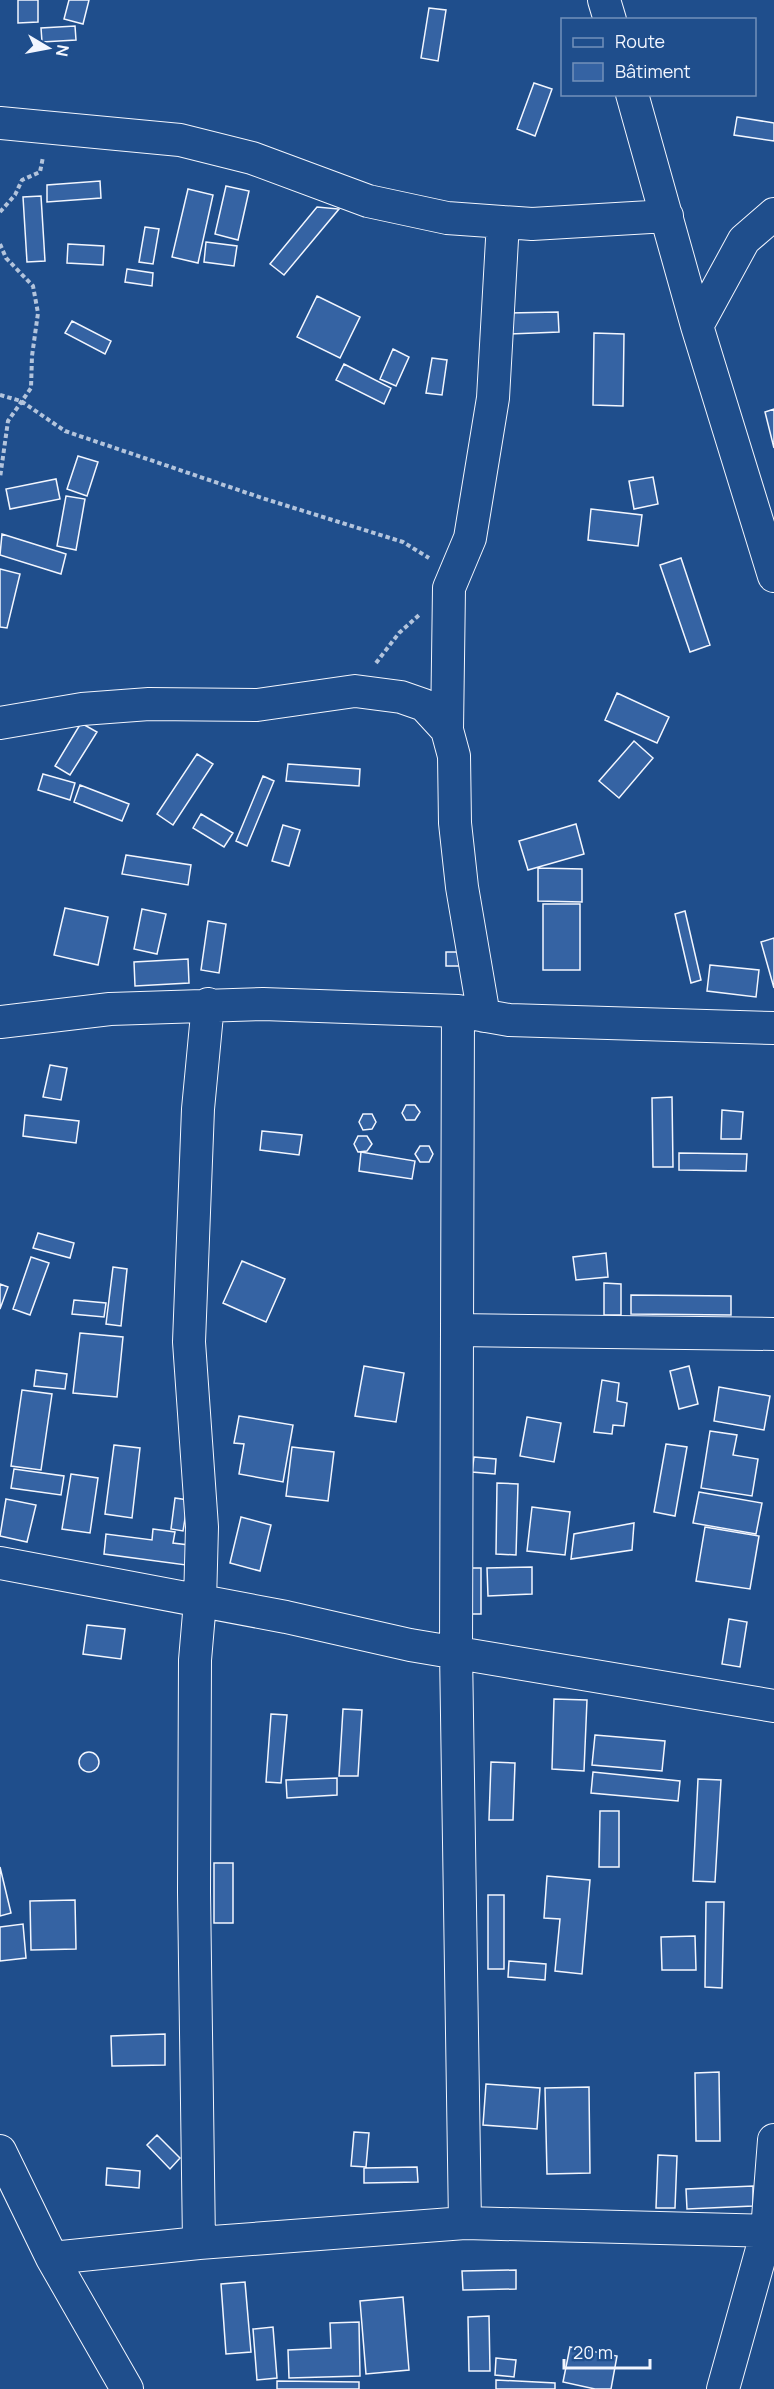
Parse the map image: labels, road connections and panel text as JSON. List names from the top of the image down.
{
  "legend": ["Route", "Bâtiment"],
  "scale_bar": "20 m",
  "north": "right"
}
